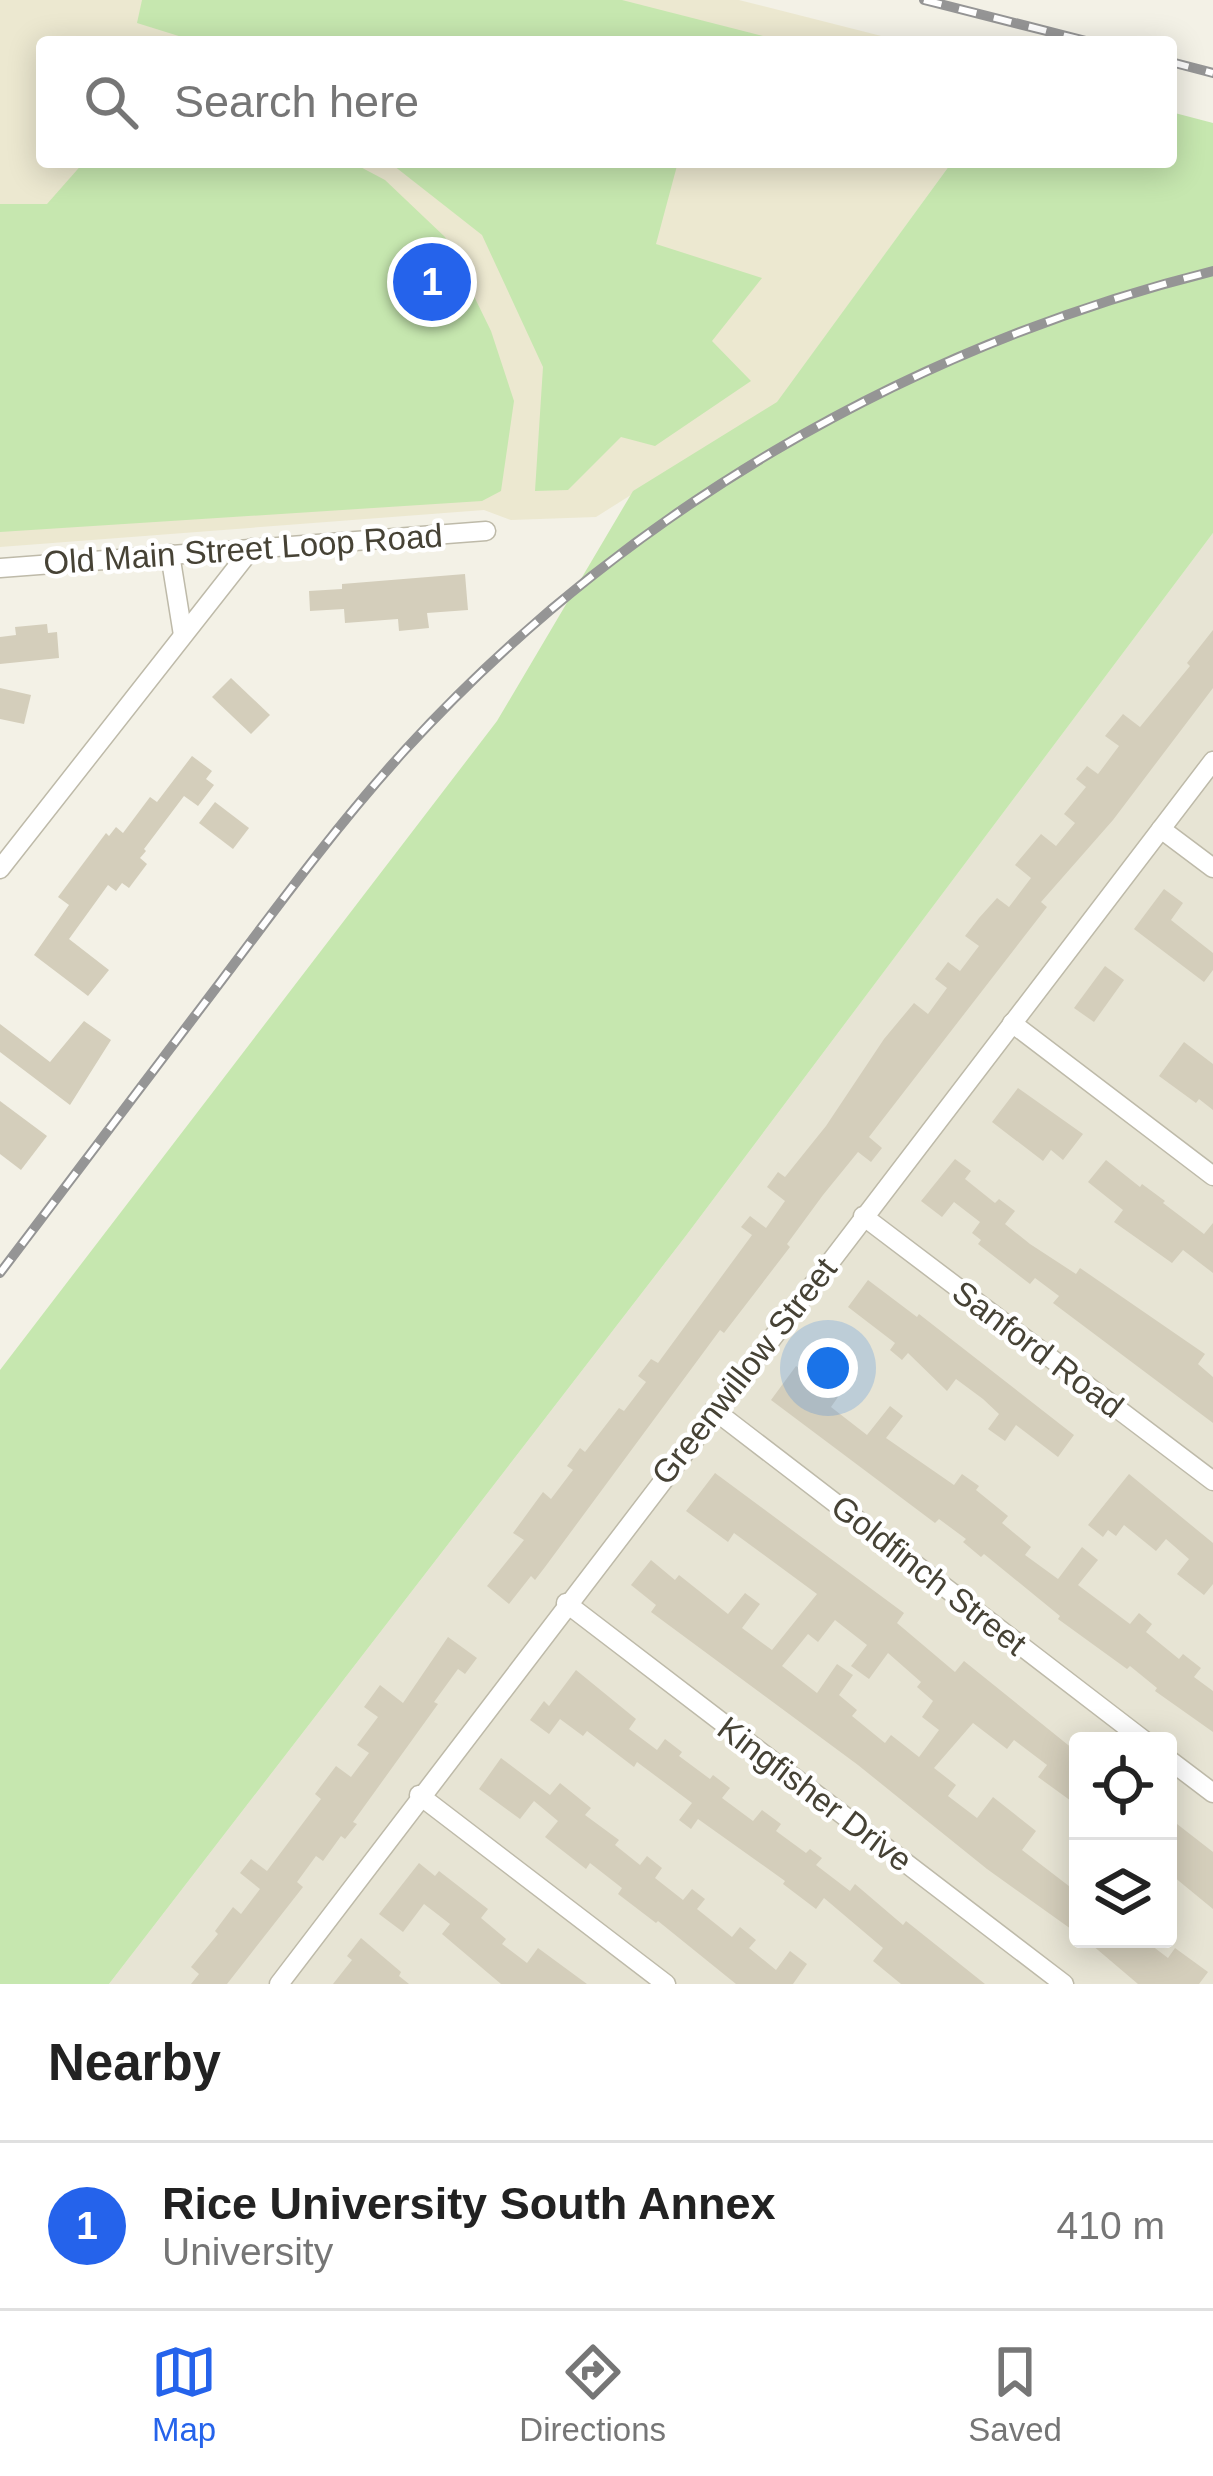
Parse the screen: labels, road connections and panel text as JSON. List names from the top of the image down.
{
  "streets": {
    "street": [
      "Old Main Street Loop Road",
      "Sanford Road",
      "Greenwillow Street",
      "Goldfinch Street",
      "Kingfisher Drive"
    ]
  },
  "crossings": [
    ["Sanford Road", "Greenwillow Street"],
    ["Greenwillow Street", "Goldfinch Street"],
    ["Greenwillow Street", "Kingfisher Drive"]
  ],
  "page": {
    "search": "Search here",
    "pins": "1",
    "heading": "Nearby",
    "list": [
      {
        "mark": "1",
        "name": "Rice University South Annex",
        "note": "University",
        "value": "410 m"
      }
    ],
    "nav": ["Map", "Directions", "Saved"]
  }
}
